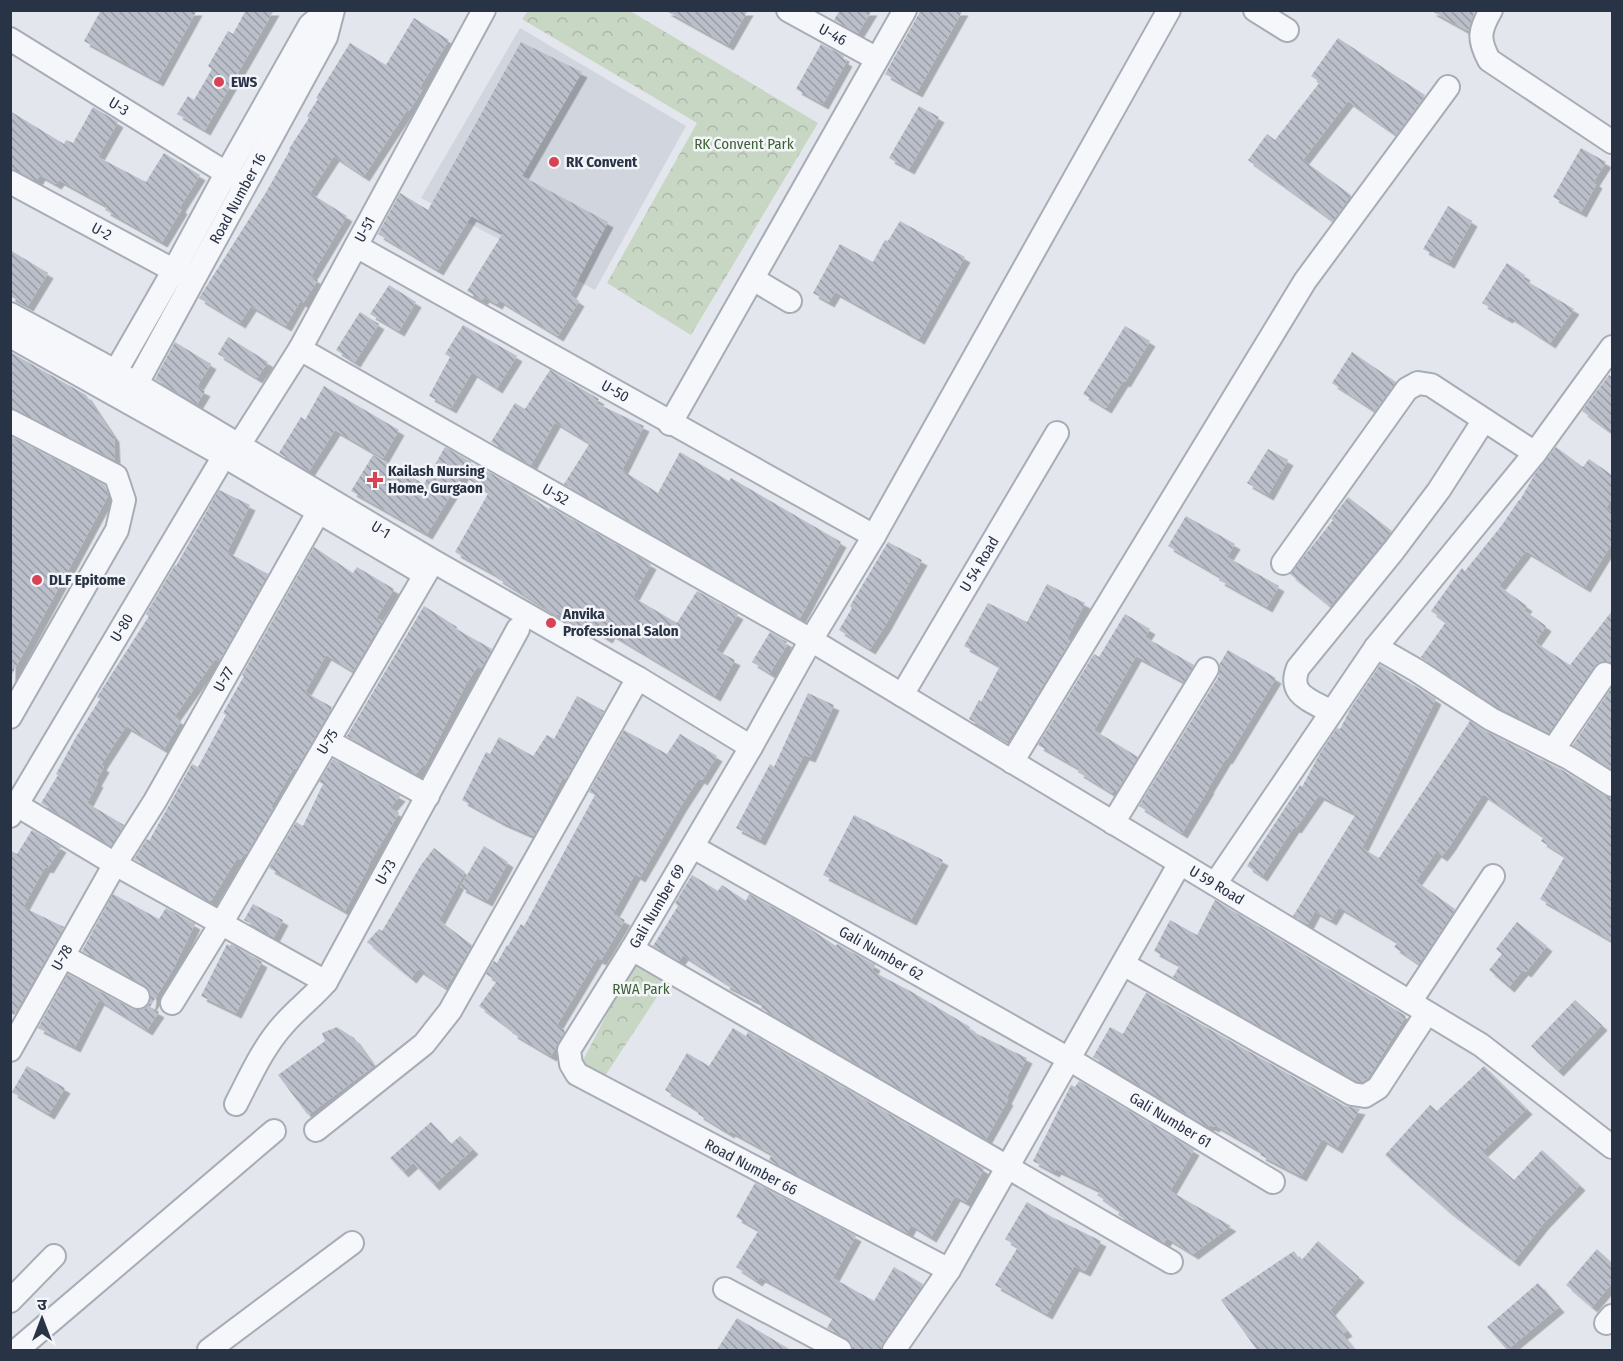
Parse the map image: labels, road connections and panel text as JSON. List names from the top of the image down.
{
  "streets": {
    "street": [
      "U-46",
      "U-3",
      "Road Number 16",
      "U-51",
      "U-2",
      "U-50",
      "U-52",
      "U-1",
      "U 54 Road",
      "U-80",
      "U-77",
      "U-75",
      "U-73",
      "U 59 Road",
      "Gali Number 69",
      "Gali Number 62",
      "U-78",
      "Gali Number 61",
      "Road Number 66"
    ]
  },
  "crossings": [
    ["U-3", "Road Number 16"],
    ["Road Number 16", "U-2"],
    ["Road Number 16", "U-1"],
    ["U-51", "U-50"],
    ["U-51", "U-52"],
    ["U-51", "U-1"],
    ["U-51", "U-80"],
    ["U-50", "Gali Number 69"],
    ["U-52", "U 59 Road"],
    ["U-52", "Gali Number 69"],
    ["U-1", "U-80"],
    ["U-1", "U-77"],
    ["U-1", "U-75"],
    ["U-1", "U-73"],
    ["U-1", "Gali Number 69"],
    ["U 54 Road", "U 59 Road"],
    ["U-77", "U-78"],
    ["U 59 Road", "Gali Number 69"],
    ["Gali Number 69", "Gali Number 62"],
    ["Gali Number 69", "Road Number 66"],
    ["Gali Number 62", "Gali Number 61"]
  ],
  "parks": ["RK Convent Park", "RWA Park"],
  "places": {
    "other": [
      "EWS",
      "RK Convent",
      "DLF Epitome",
      "Anvika Professional Salon"
    ],
    "health": ["Kailash Nursing Home, Gurgaon"]
  },
  "north": "top"
}
